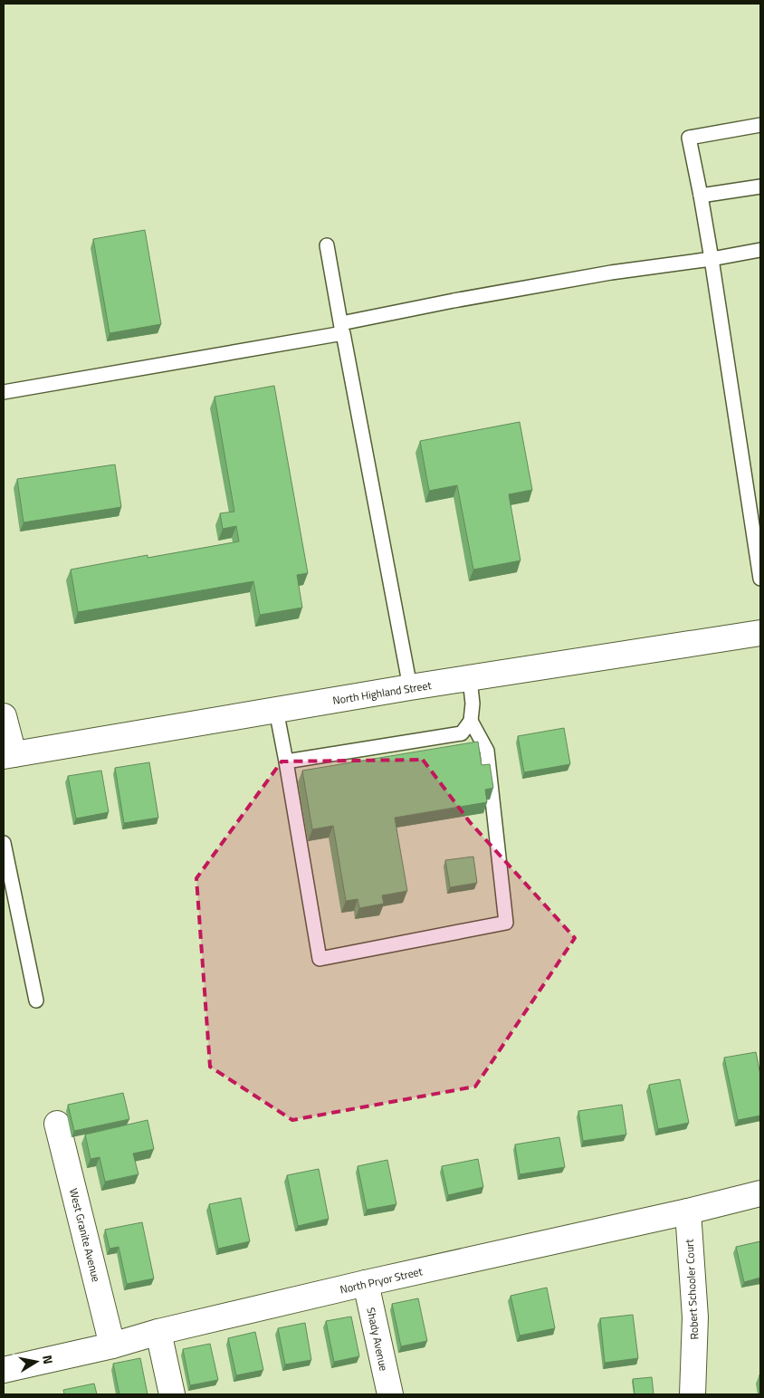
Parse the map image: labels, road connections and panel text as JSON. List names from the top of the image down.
{
  "streets": {
    "street": [
      "North Highland Street",
      "West Granite Avenue",
      "North Pryor Street",
      "Robert Schooler Court",
      "Shady Avenue"
    ]
  },
  "crossings": [
    ["West Granite Avenue", "North Pryor Street"],
    ["North Pryor Street", "Robert Schooler Court"],
    ["North Pryor Street", "Shady Avenue"]
  ],
  "north": "right"
}
